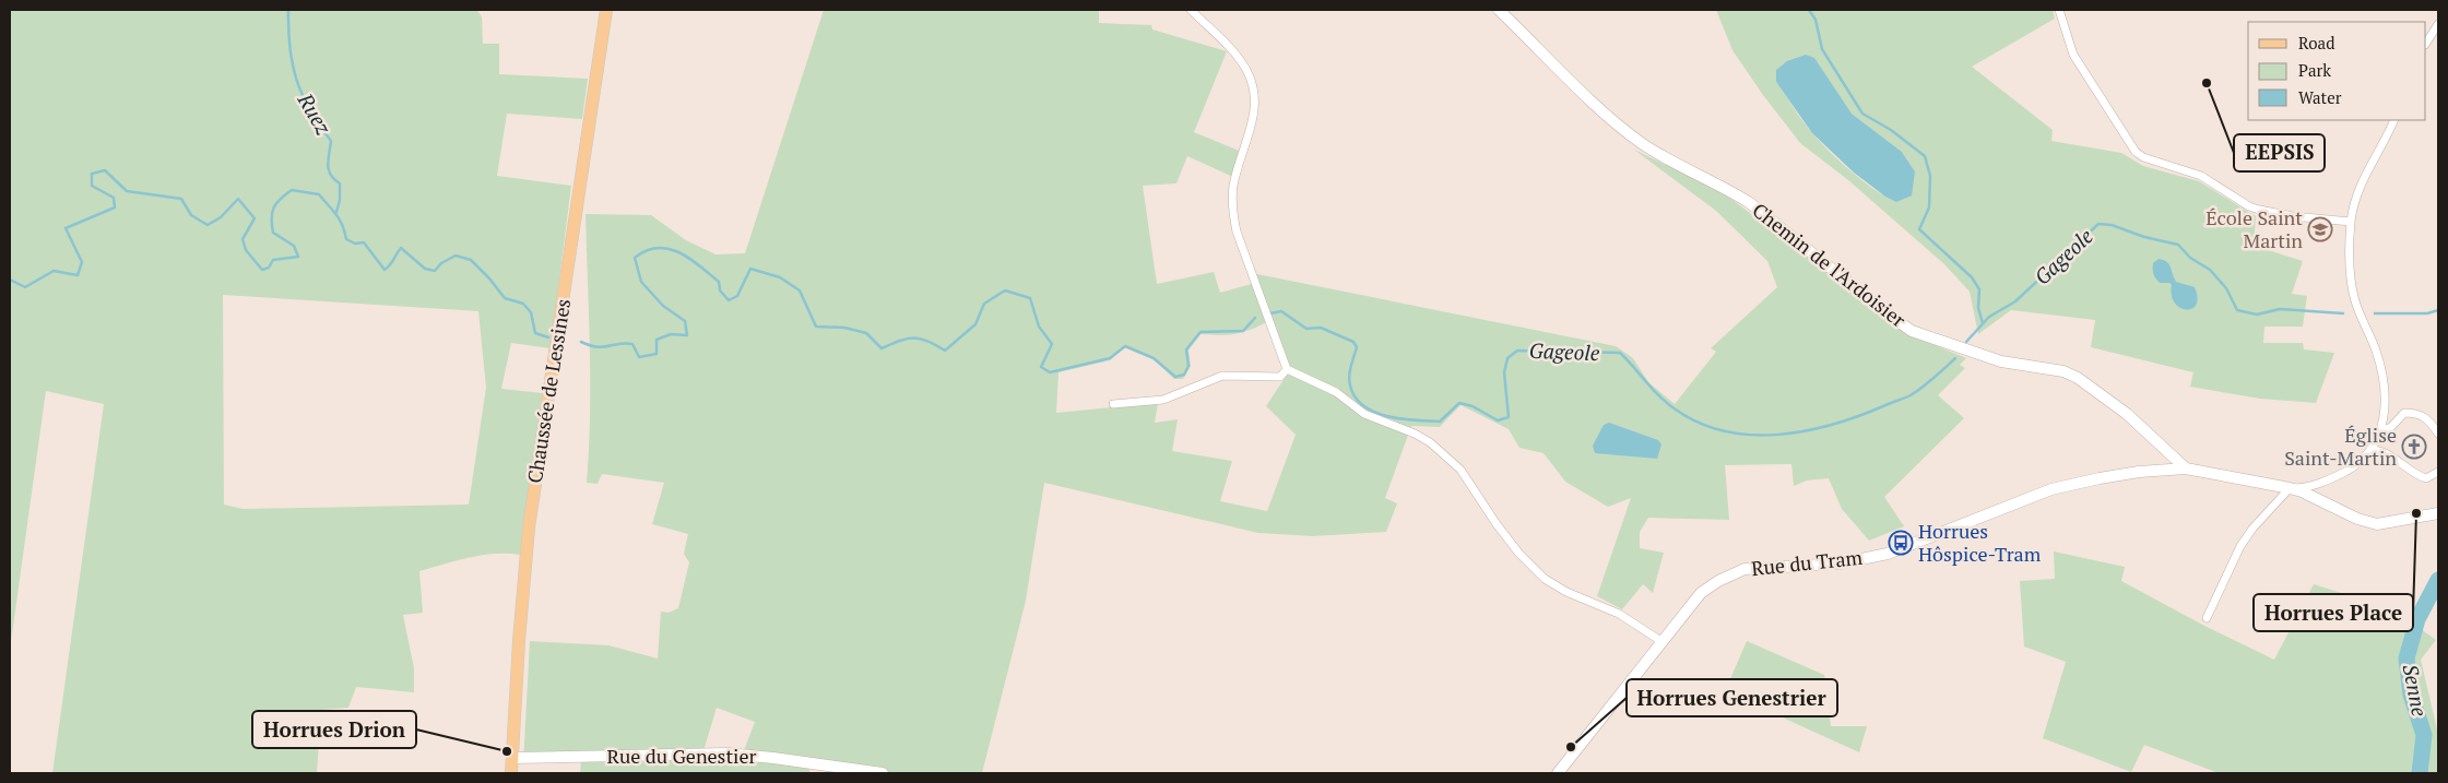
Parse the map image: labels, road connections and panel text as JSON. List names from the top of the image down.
{
  "streets": {
    "main road": ["Chaussée de Lessines"],
    "street": ["Chemin de l'Ardoisier", "Rue du Tram", "Rue du Genestier"]
  },
  "crossings": [
    ["Chemin de l'Ardoisier", "Rue du Tram"],
    ["Chaussée de Lessines", "Rue du Genestier"]
  ],
  "water": ["Ruez", "Gageole", "Senne"],
  "places": {
    "other": [
      "EEPSIS",
      "Horrues Place",
      "Horrues Genestrier",
      "Horrues Drion"
    ],
    "school or university": ["École Saint Martin"],
    "church": ["Église Saint-Martin"],
    "bus stop": ["Horrues Hôspice-Tram"]
  },
  "legend": ["Road", "Park", "Water"]
}
